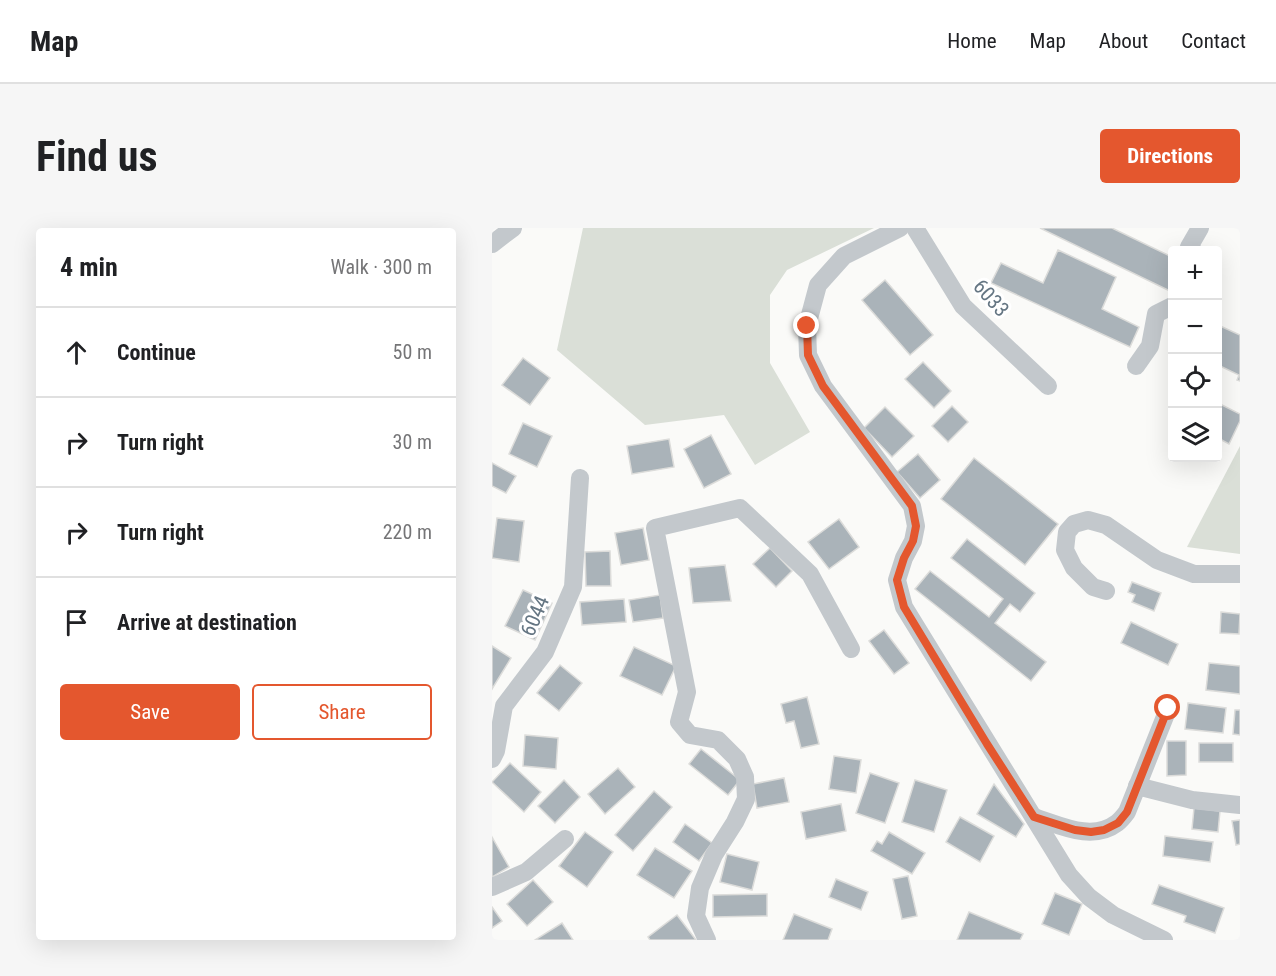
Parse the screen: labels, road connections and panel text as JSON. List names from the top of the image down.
{
  "streets": {
    "street": ["6033", "6044"]
  },
  "page": {
    "header": "Map",
    "nav": [
      "Home",
      "Map",
      "About",
      "Contact"
    ],
    "buttons": [
      "Directions",
      ["Save", "Share"]
    ],
    "title": "Find us",
    "heading": ["4 min", "Walk · 300 m"],
    "map_buttons": ["+", "−"],
    "list": [
      ["Continue", "50 m"],
      ["Turn right", "30 m"],
      ["Turn right", "220 m"],
      "Arrive at destination"
    ]
  }
}
